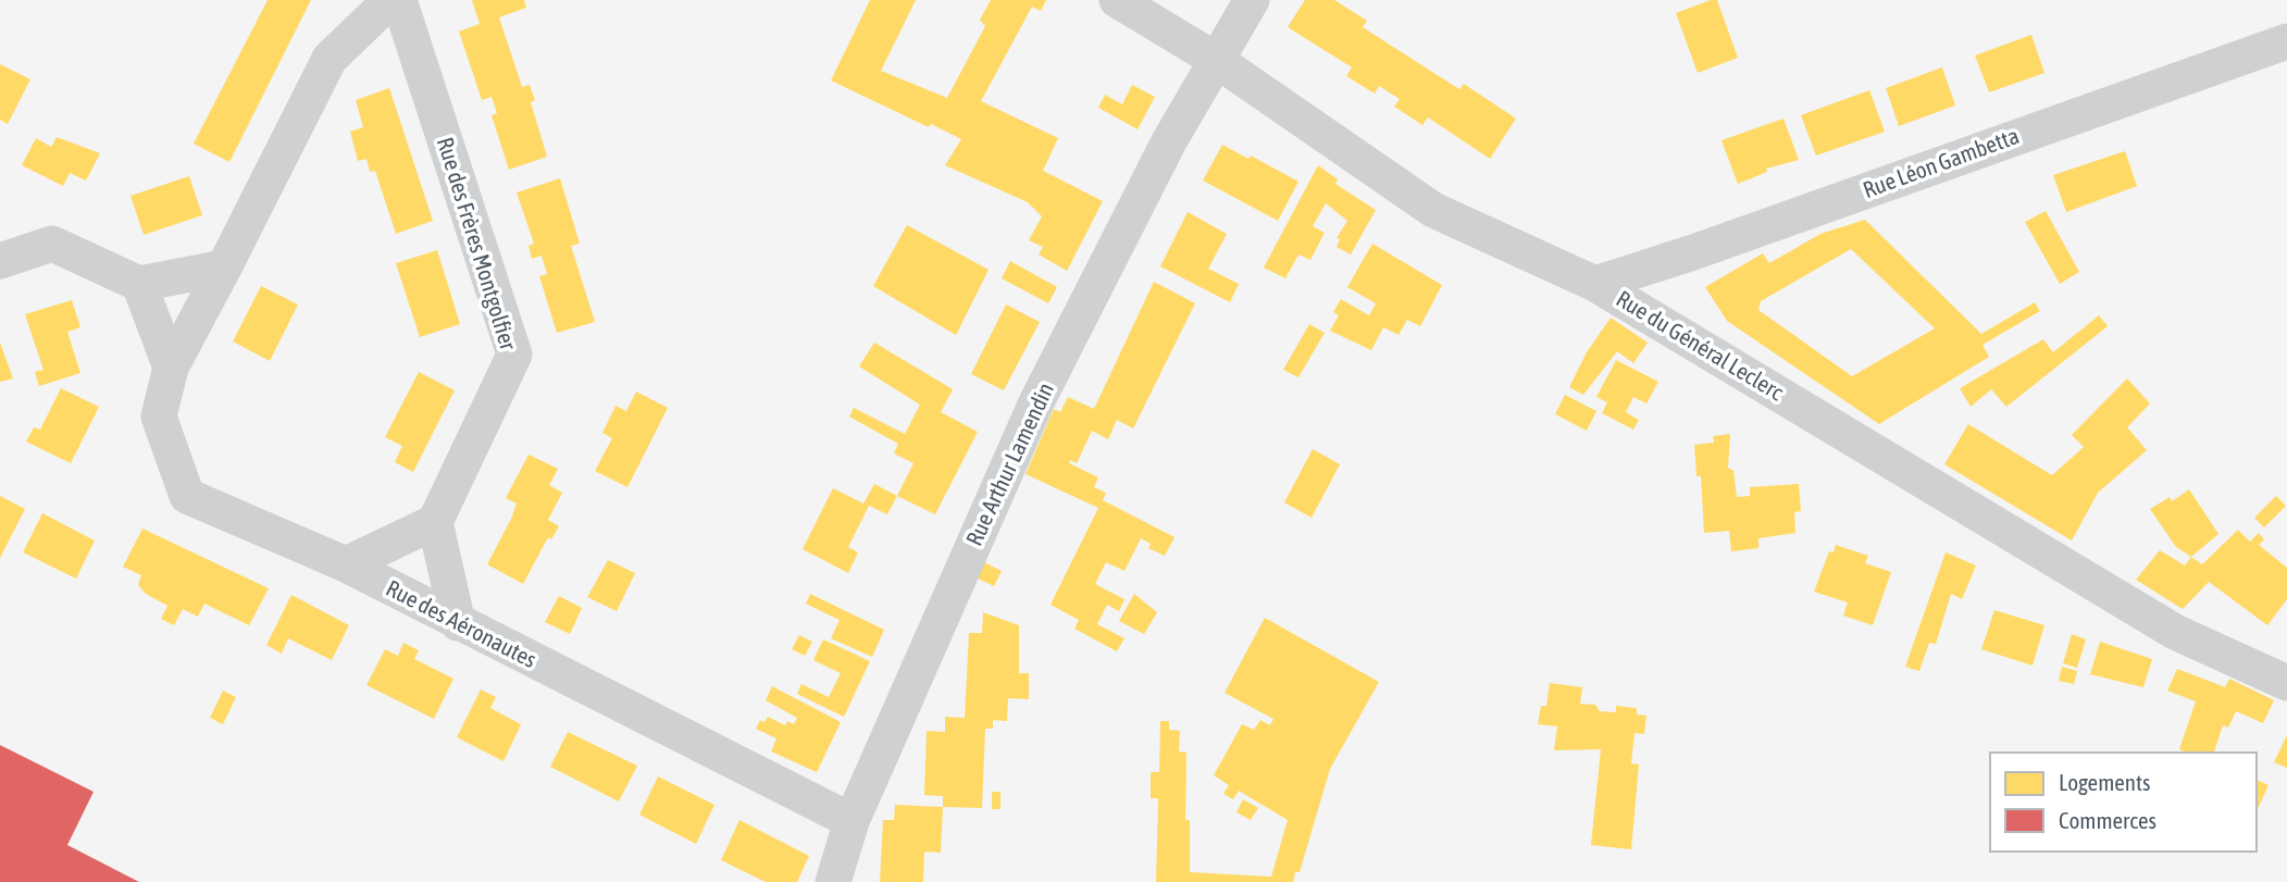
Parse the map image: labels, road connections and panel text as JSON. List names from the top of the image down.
{
  "streets": {
    "street": [
      "Rue Léon Gambetta",
      "Rue des Frères Montgolfier",
      "Rue du Général Leclerc",
      "Rue Arthur Lamendin",
      "Rue des Aéronautes"
    ]
  },
  "crossings": [
    ["Rue Léon Gambetta", "Rue du Général Leclerc"],
    ["Rue du Général Leclerc", "Rue Arthur Lamendin"],
    ["Rue Arthur Lamendin", "Rue des Aéronautes"]
  ],
  "legend": ["Logements", "Commerces"]
}
